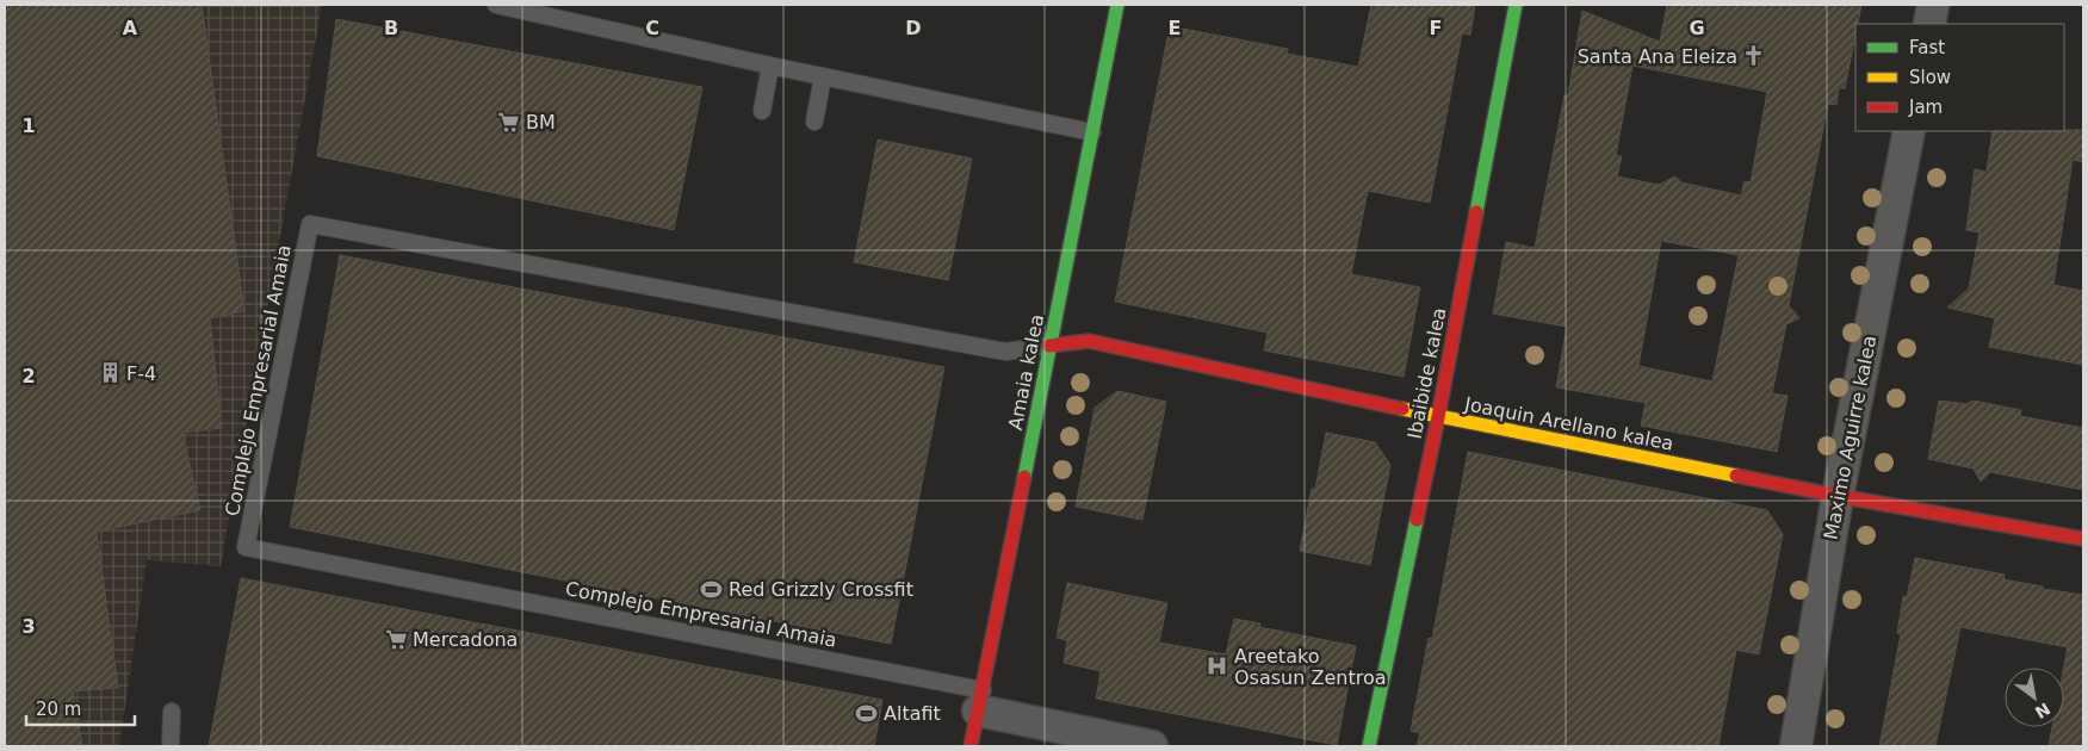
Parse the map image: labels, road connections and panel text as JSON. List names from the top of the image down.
{
  "streets": {
    "street": [
      "Amaia kalea",
      "Ibaibide kalea",
      "Joaquin Arellano kalea",
      "Maximo Aguirre kalea"
    ],
    "lane": ["Complejo Empresarial Amaia"]
  },
  "crossings": [
    ["Amaia kalea", "Complejo Empresarial Amaia"],
    ["Amaia kalea", "Joaquin Arellano kalea"],
    ["Ibaibide kalea", "Joaquin Arellano kalea"],
    ["Complejo Empresarial Amaia", "Joaquin Arellano kalea"],
    ["Joaquin Arellano kalea", "Maximo Aguirre kalea"]
  ],
  "places": {
    "church": ["Santa Ana Eleiza"],
    "supermarket": ["BM", "Mercadona"],
    "building": ["F-4"],
    "sports": ["Red Grizzly Crossfit", "Altafit"],
    "hospital": ["Areetako Osasun Zentroa"]
  },
  "legend": ["Fast", "Slow", "Jam"],
  "scale_bar": "20 m",
  "north": "bottom right",
  "grid": {
    "columns": [
      "A",
      "B",
      "C",
      "D",
      "E",
      "F",
      "G"
    ],
    "rows": ["1", "2", "3"]
  }
}
